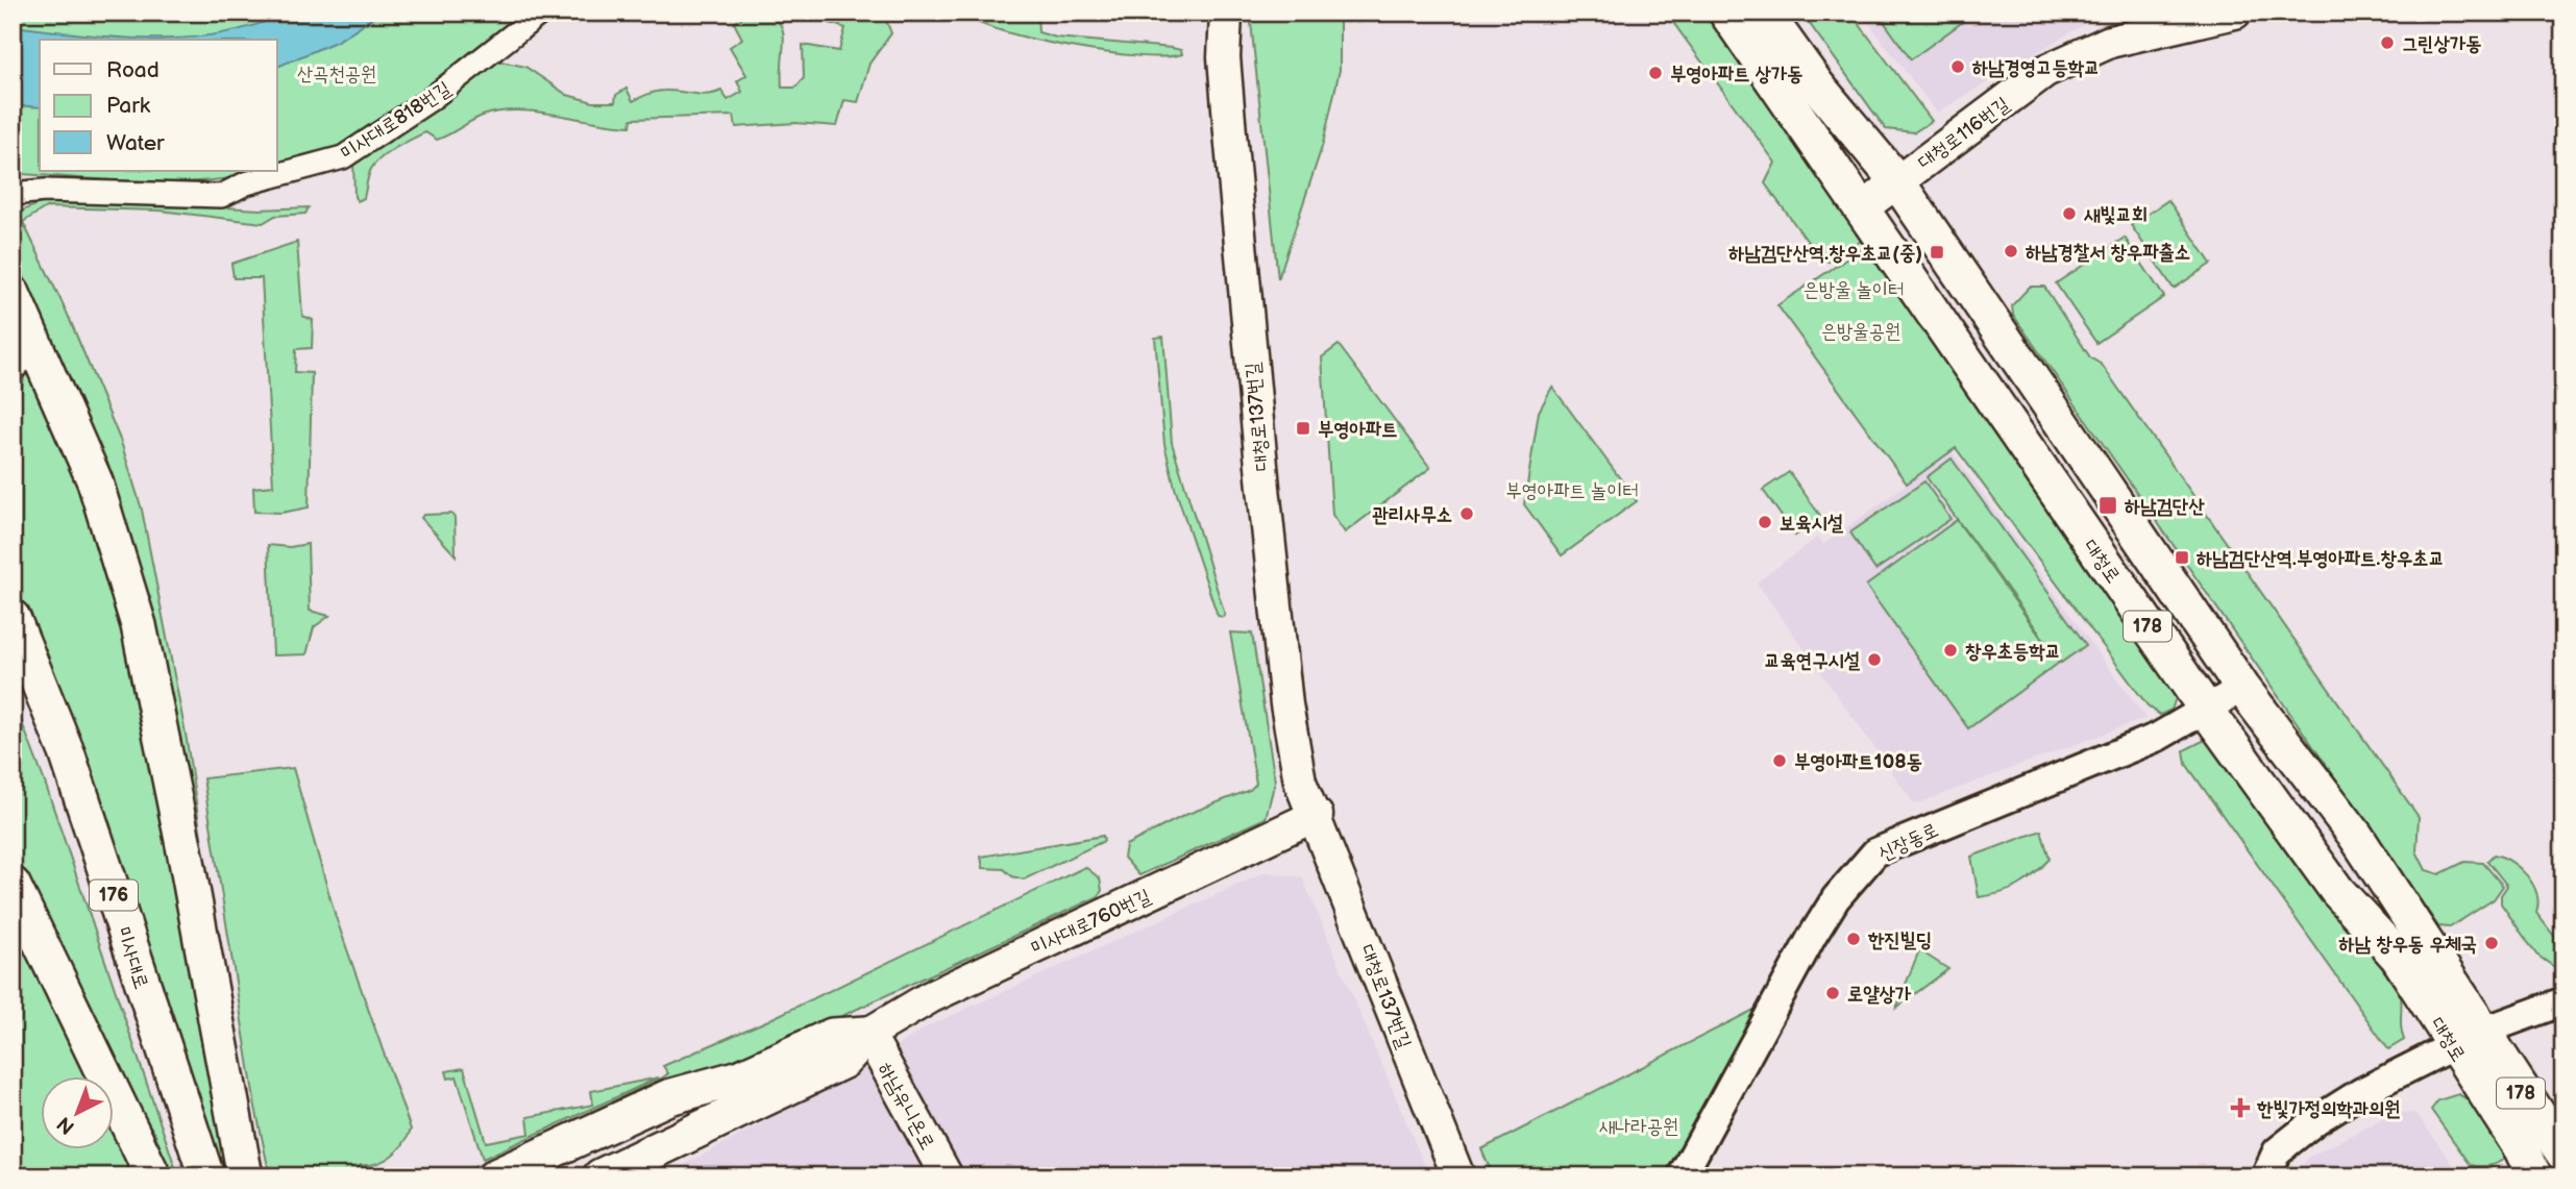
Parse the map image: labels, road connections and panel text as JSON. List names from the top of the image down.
{
  "streets": {
    "main road": [
      "대청로116번길",
      "대청로137번길",
      "대청로",
      "178",
      "176",
      "미사대로760번길",
      "미사대로",
      "하남유니온로"
    ],
    "street": ["미사대로818번길", "신장동로"]
  },
  "crossings": [
    ["대청로116번길", "대청로"],
    ["대청로137번길", "미사대로760번길"],
    ["대청로", "신장동로"],
    ["미사대로760번길", "하남유니온로"]
  ],
  "parks": [
    "산곡천공원",
    "은방울 놀이터",
    "은방울공원",
    "부영아파트 놀이터",
    "새나라공원"
  ],
  "places": {
    "other": [
      "그린상가동",
      "하남경영고등학교",
      "부영아파트 상가동",
      "새빛교회",
      "하남경찰서 창우파출소",
      "관리사무소",
      "보육시설",
      "창우초등학교",
      "교육연구시설",
      "부영아파트108동",
      "한진빌딩",
      "하남 창우동 우체국",
      "로얄상가"
    ],
    "transit": [
      "하남검단산역.창우초교(중)",
      "부영아파트",
      "하남검단산",
      "하남검단산역.부영아파트.창우초교"
    ],
    "health": ["한빛가정의학과의원"]
  },
  "legend": ["Road", "Park", "Water"],
  "north": "bottom left"
}
